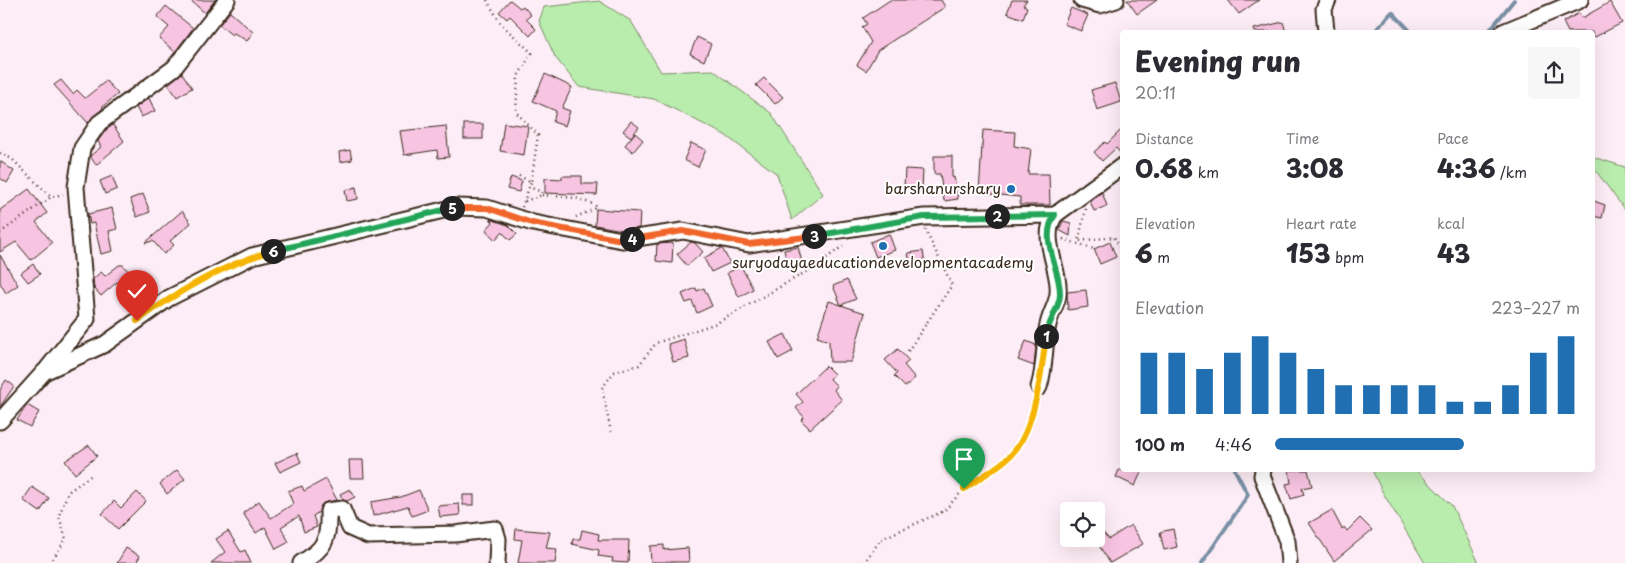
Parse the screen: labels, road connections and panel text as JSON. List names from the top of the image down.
{
  "places": ["barshanurshary", "suryodayaeducationdevelopmentacademy"],
  "page": {
    "heading": ["Evening run", "20:11"],
    "stats": [
      ["Distance", "0.68 km"],
      ["Time", "3:08"],
      ["Pace", "4:36 /km"],
      ["Elevation", "6 m"],
      ["Heart rate", "153 bpm"],
      ["kcal", "43"]
    ],
    "pins": [
      "5",
      "2",
      "3",
      "4",
      "6",
      "1"
    ],
    "chart": ["Elevation", "223–227 m"],
    "list": [
      {
        "name": "100 m",
        "note": "4:46"
      }
    ]
  }
}
